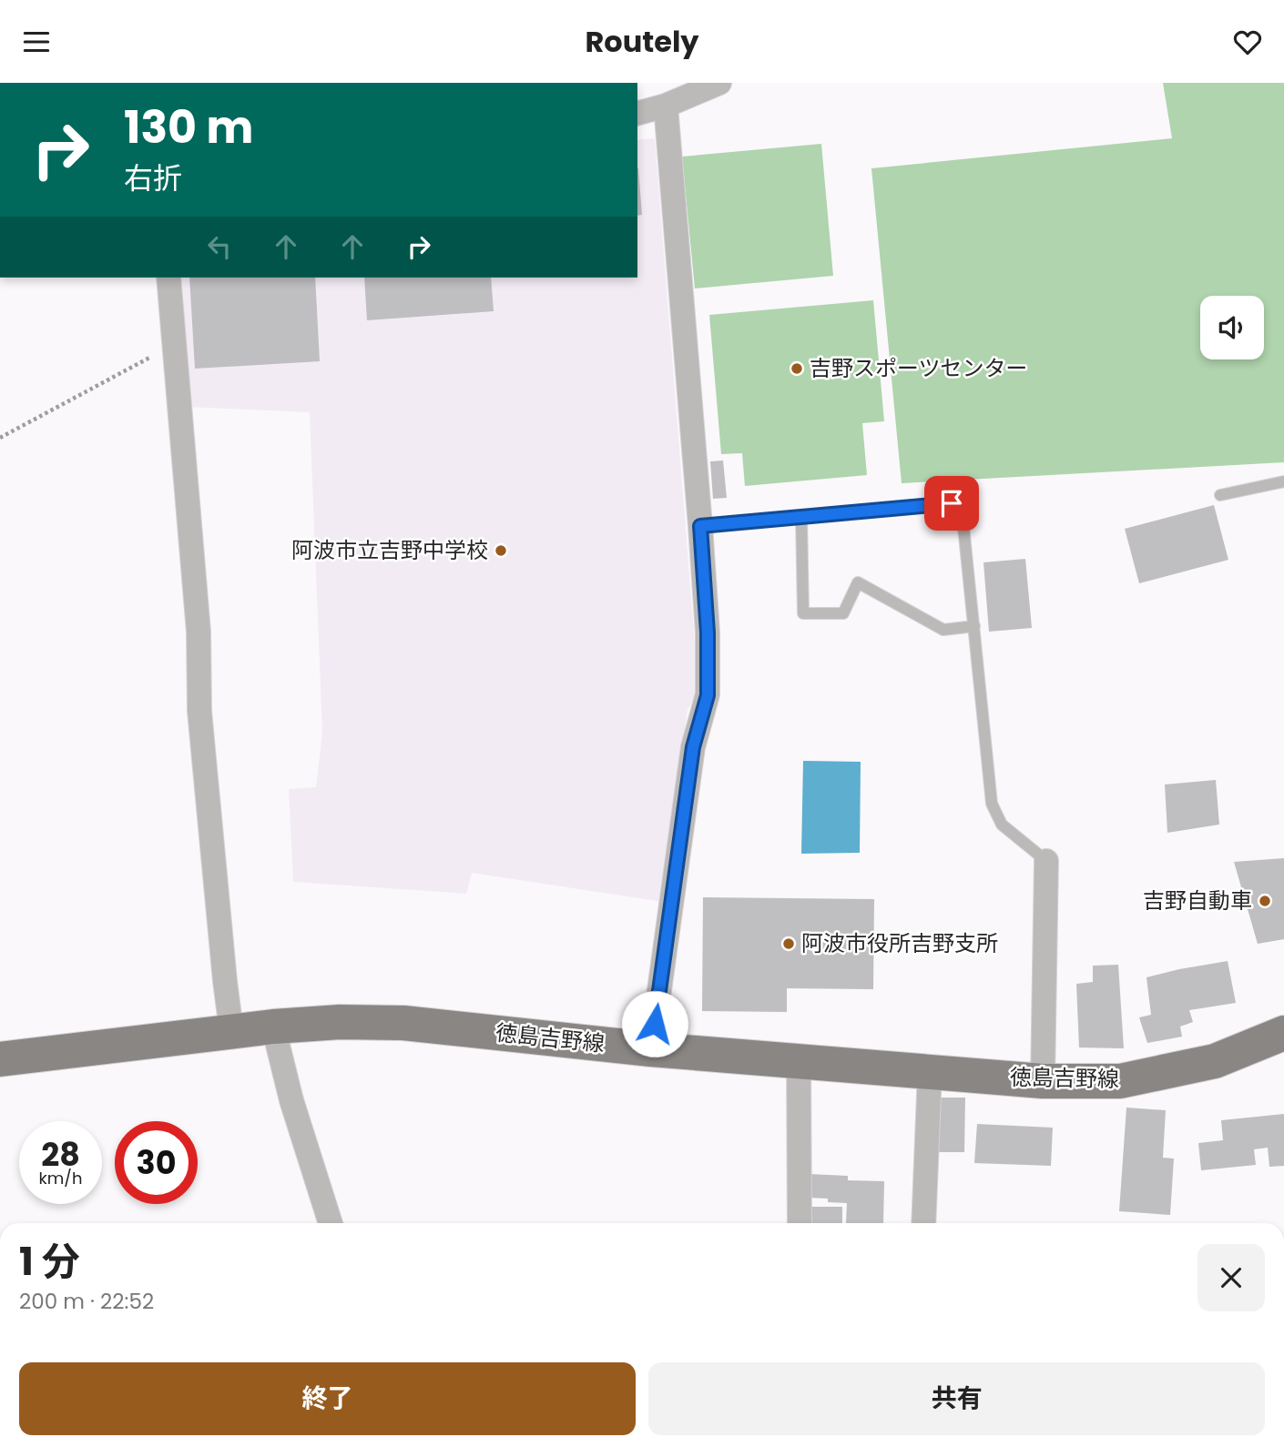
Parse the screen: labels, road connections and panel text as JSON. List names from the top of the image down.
{
  "streets": {
    "main road": ["徳島吉野線"]
  },
  "places": [
    "吉野スポーツセンター",
    "阿波市立吉野中学校",
    "吉野自動車",
    "阿波市役所吉野支所"
  ],
  "page": {
    "header": "Routely",
    "turn": ["130 m", "右折"],
    "speed": "28 km/h",
    "limit": "30",
    "heading": ["1 分", "200 m · 22:52"],
    "buttons": ["終了", "共有"]
  }
}
